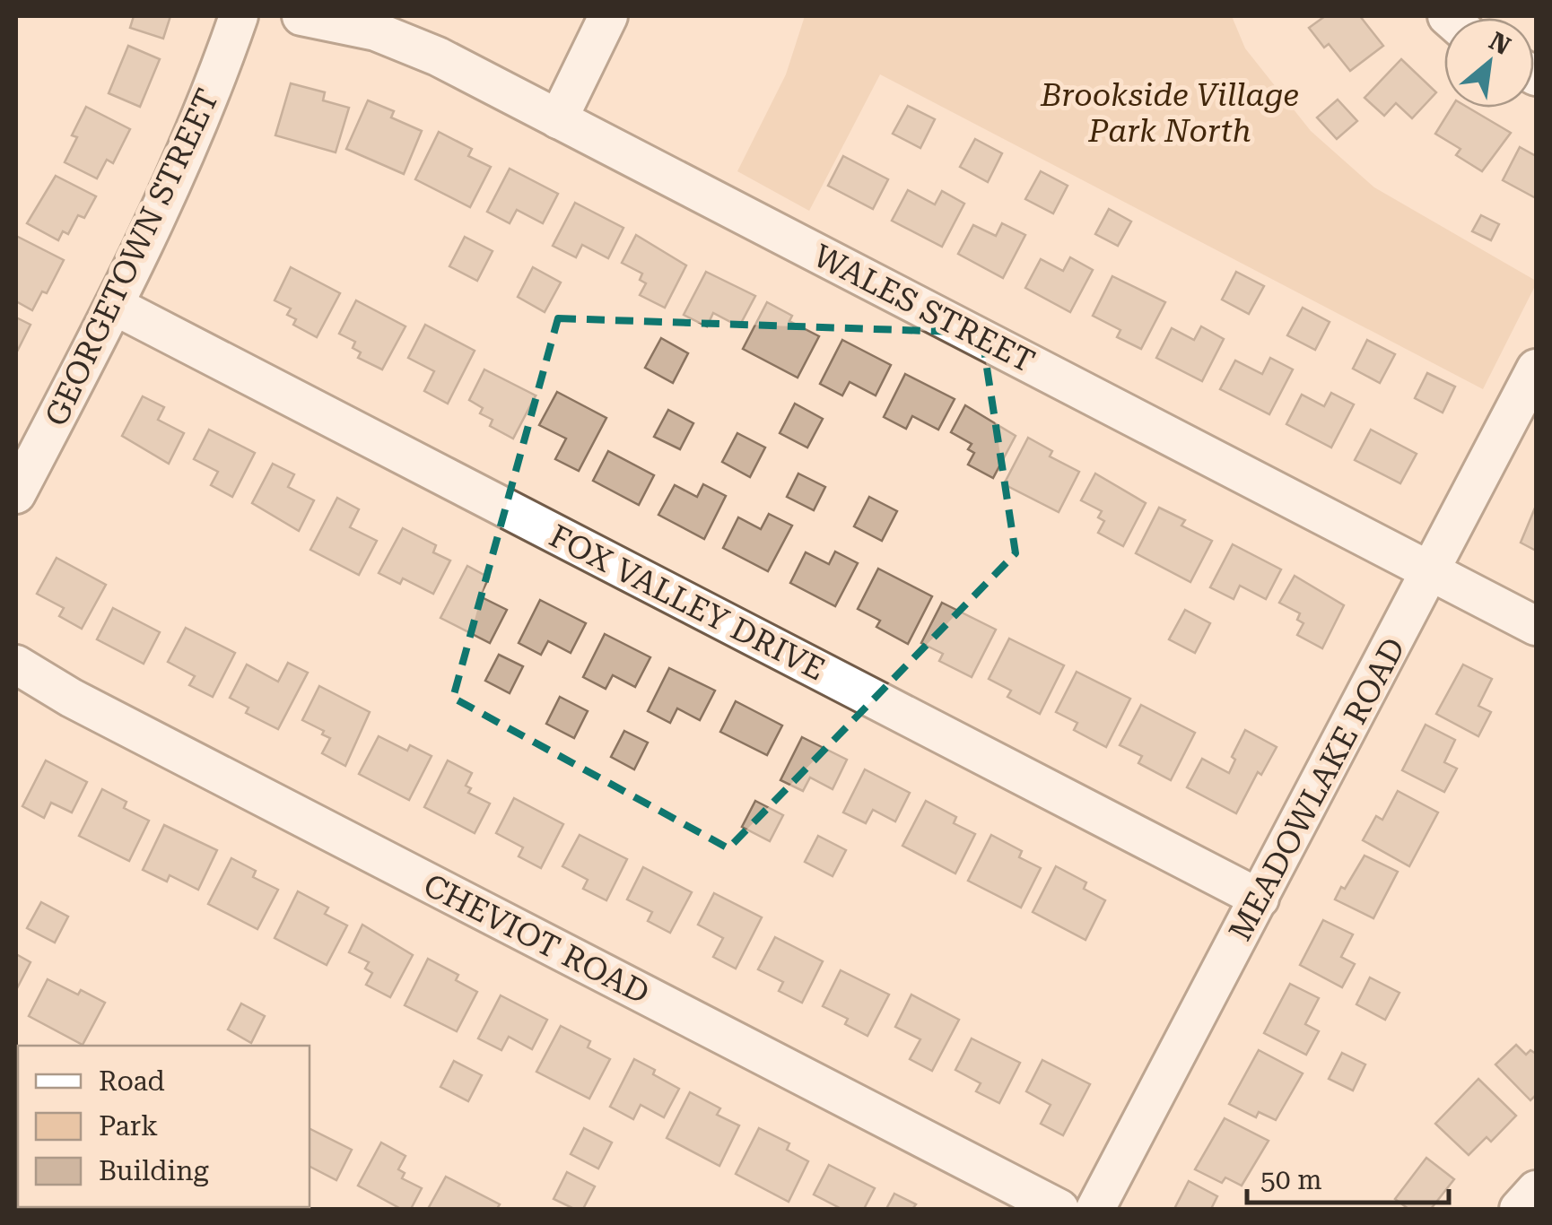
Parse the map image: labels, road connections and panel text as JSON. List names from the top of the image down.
{
  "streets": {
    "street": [
      "GEORGETOWN STREET",
      "WALES STREET",
      "FOX VALLEY DRIVE",
      "MEADOWLAKE ROAD",
      "CHEVIOT ROAD"
    ]
  },
  "crossings": [
    ["GEORGETOWN STREET", "FOX VALLEY DRIVE"],
    ["WALES STREET", "MEADOWLAKE ROAD"],
    ["FOX VALLEY DRIVE", "MEADOWLAKE ROAD"]
  ],
  "parks": ["Brookside Village Park North"],
  "legend": ["Road", "Park", "Building"],
  "scale_bar": "50 m",
  "north": "top right"
}
